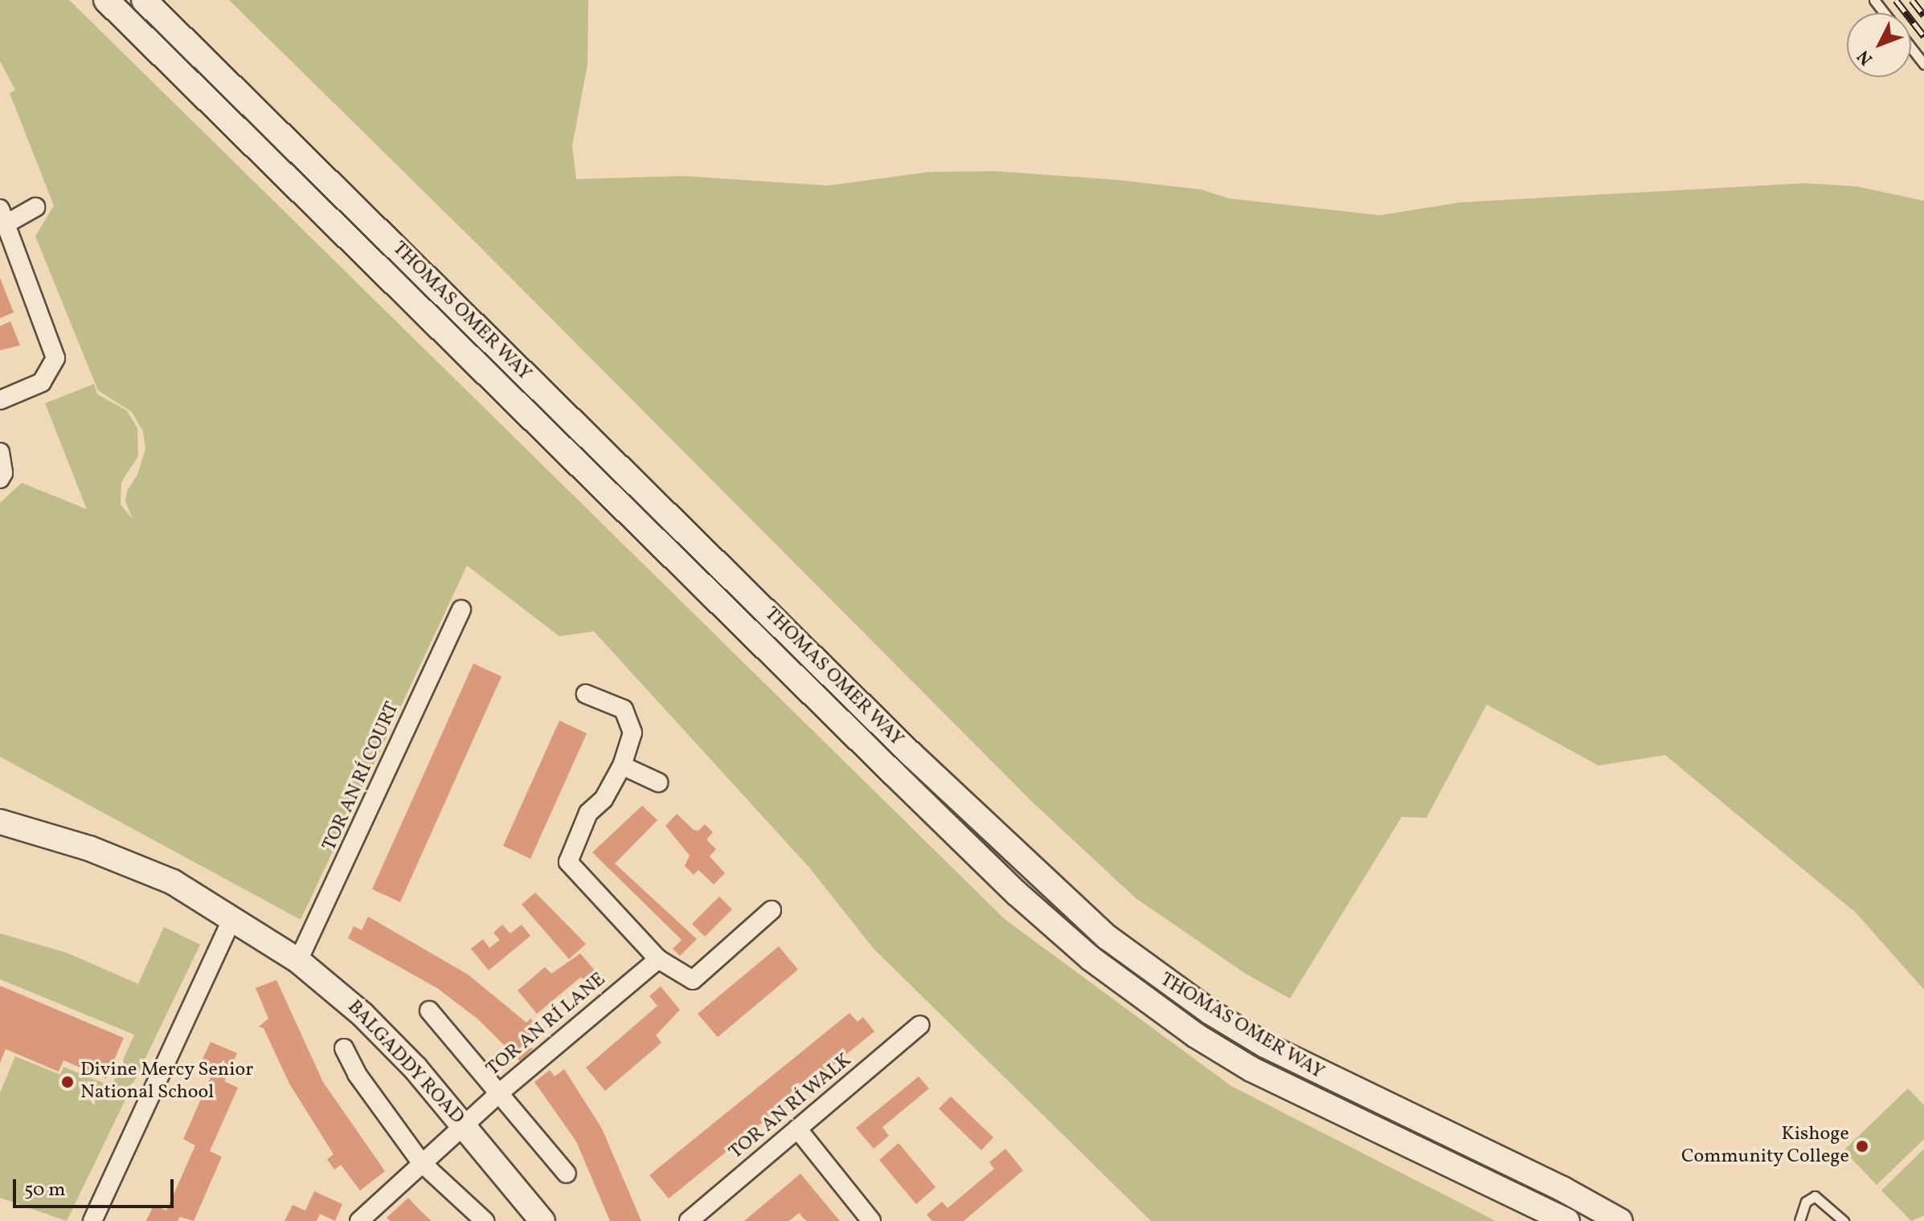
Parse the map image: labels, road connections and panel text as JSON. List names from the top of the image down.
{
  "streets": {
    "street": [
      "THOMAS OMER WAY",
      "TOR AN RÍ COURT",
      "TOR AN RÍ LANE",
      "BALGADDY ROAD",
      "TOR AN RÍ WALK"
    ]
  },
  "crossings": [
    ["TOR AN RÍ COURT", "BALGADDY ROAD"],
    ["TOR AN RÍ LANE", "BALGADDY ROAD"]
  ],
  "places": ["Divine Mercy Senior National School", "Kishoge Community College"],
  "scale_bar": "50 m",
  "north": "bottom left"
}
